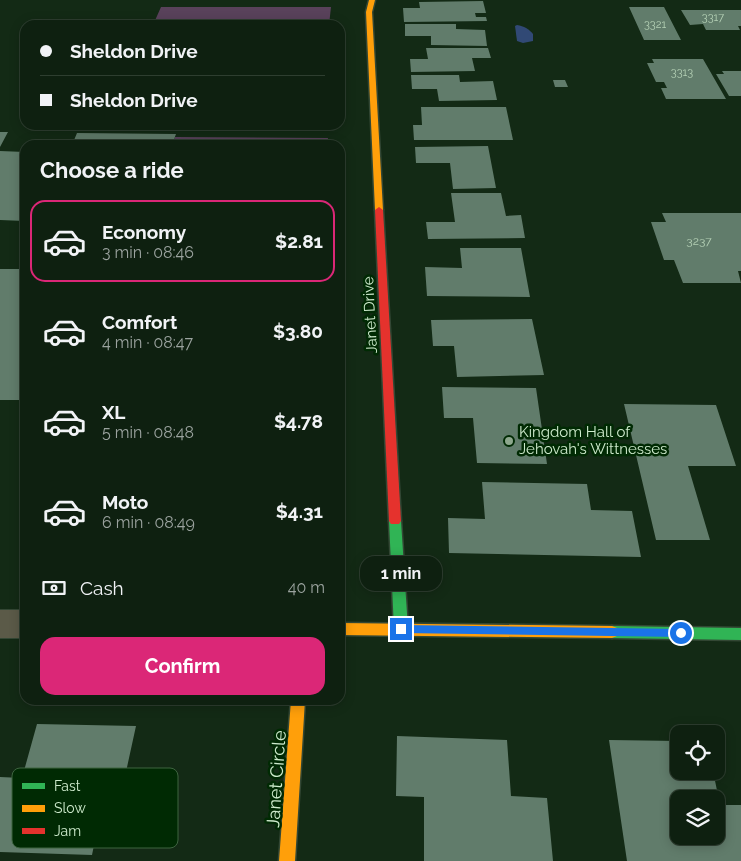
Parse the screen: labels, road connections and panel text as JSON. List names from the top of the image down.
{
  "streets": {
    "street": ["Janet Drive", "Janet Circle"]
  },
  "places": ["Kingdom Hall of Jehovah's Wittnesses"],
  "house_numbers": [
    "3317",
    "3321",
    "3313",
    "3237"
  ],
  "legend": ["Fast", "Slow", "Jam"],
  "page": {
    "banner": ["Sheldon Drive", "Sheldon Drive"],
    "heading": "Choose a ride",
    "list": [
      {
        "name": "Economy",
        "note": "3 min · 08:46",
        "value": "$2.81"
      },
      {
        "name": "Comfort",
        "note": "4 min · 08:47",
        "value": "$3.80"
      },
      {
        "name": "XL",
        "note": "5 min · 08:48",
        "value": "$4.78"
      },
      {
        "name": "Moto",
        "note": "6 min · 08:49",
        "value": "$4.31"
      }
    ],
    "bubble": "1 min",
    "pay": ["Cash", "40 m"],
    "buttons": "Confirm"
  }
}
